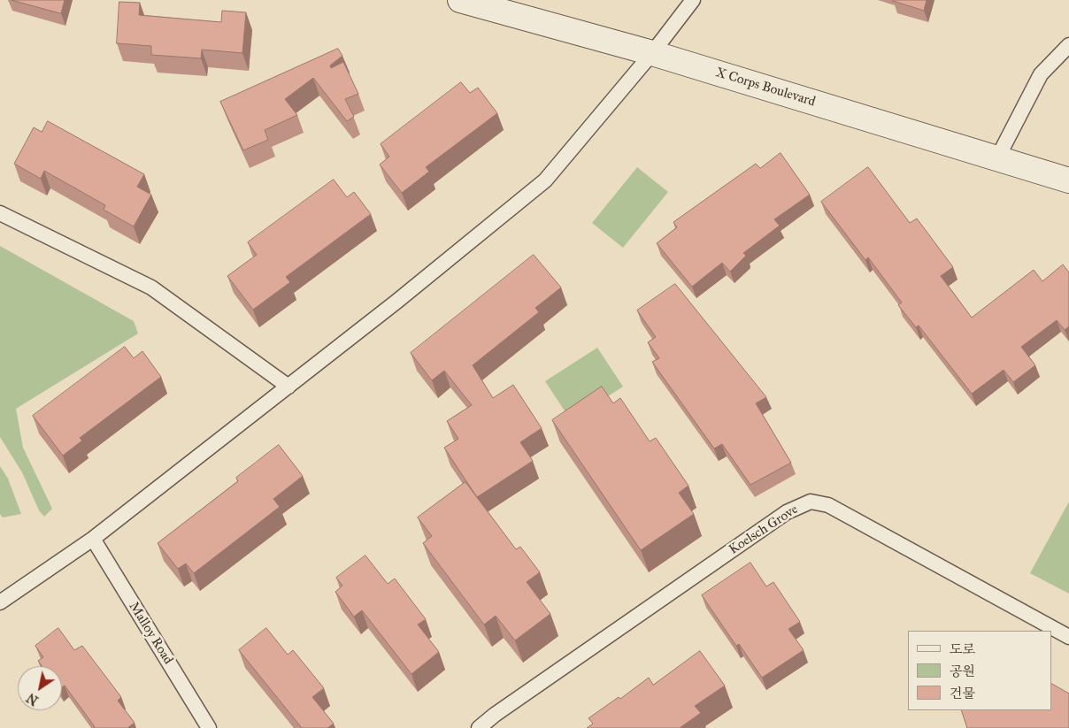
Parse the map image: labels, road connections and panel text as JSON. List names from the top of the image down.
{
  "streets": {
    "street": ["X Corps Boulevard"],
    "lane": ["Koelsch Grove", "Malloy Road"]
  },
  "legend": ["도로", "공원", "건물"],
  "north": "bottom left"
}
